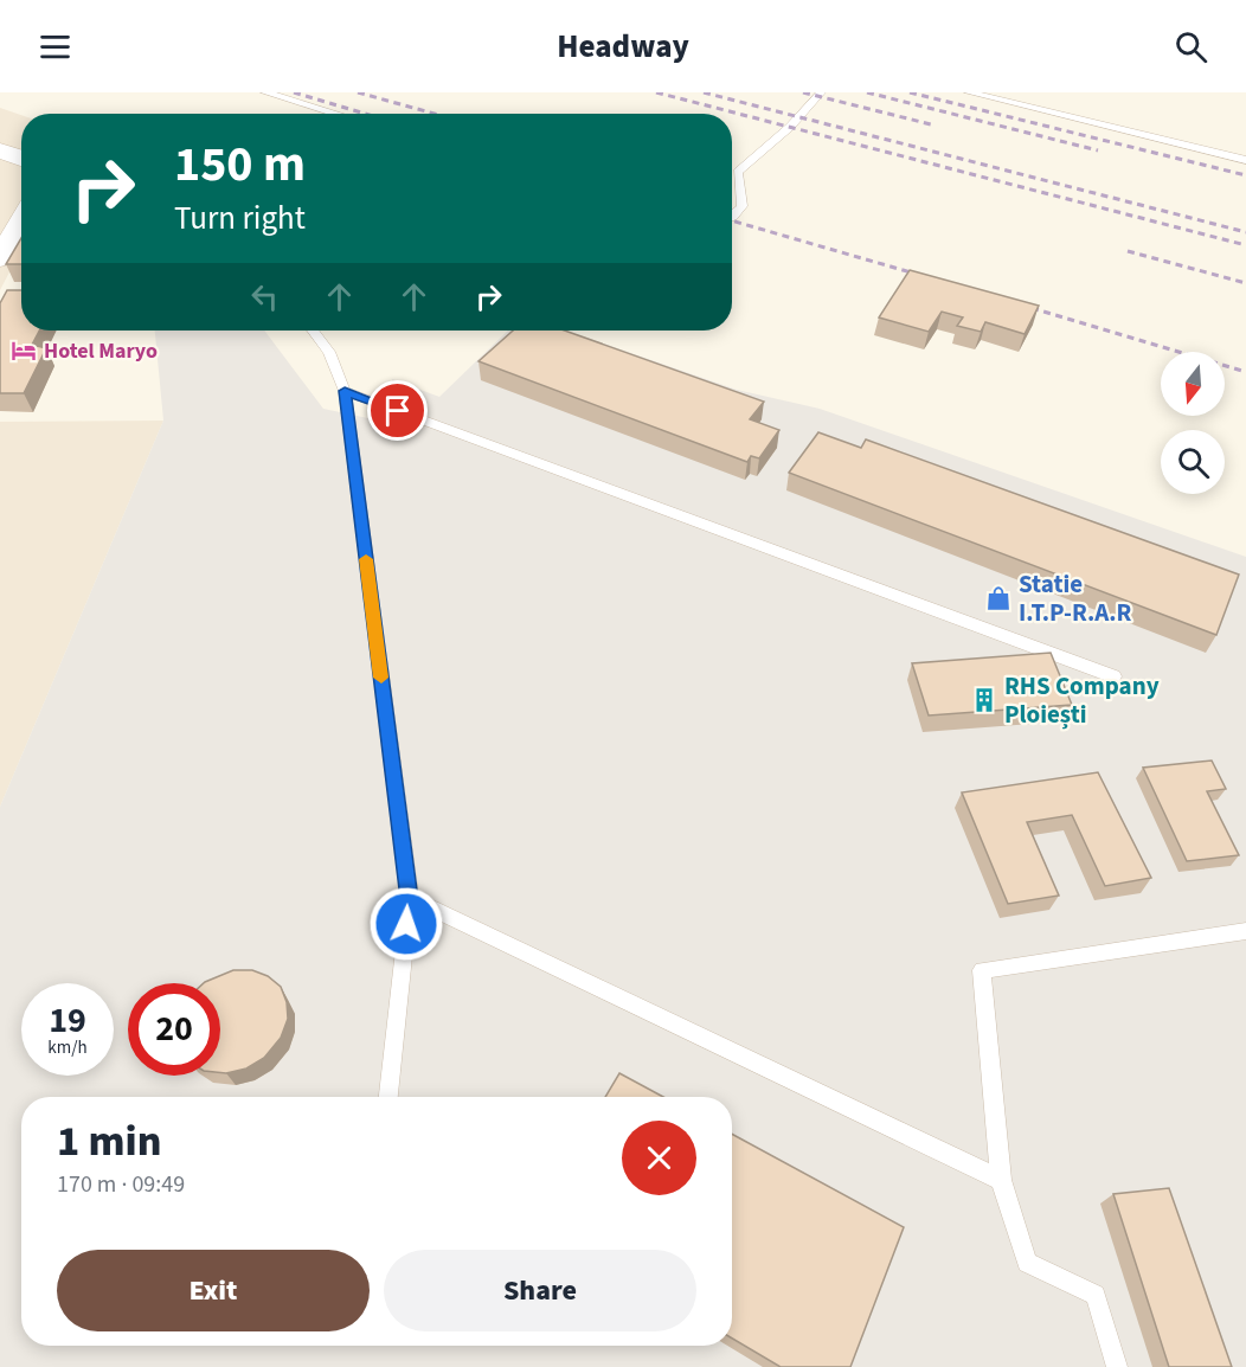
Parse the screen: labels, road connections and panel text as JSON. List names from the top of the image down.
{
  "places": {
    "hotel": ["Hotel Maryo"],
    "shop": ["Statie I.T.P-R.A.R"],
    "building": ["RHS Company Ploiești"]
  },
  "north": "bottom",
  "page": {
    "header": "Headway",
    "turn": ["150 m", "Turn right"],
    "speed": "19 km/h",
    "limit": "20",
    "heading": ["1 min", "170 m · 09:49"],
    "buttons": ["Exit", "Share"]
  }
}
